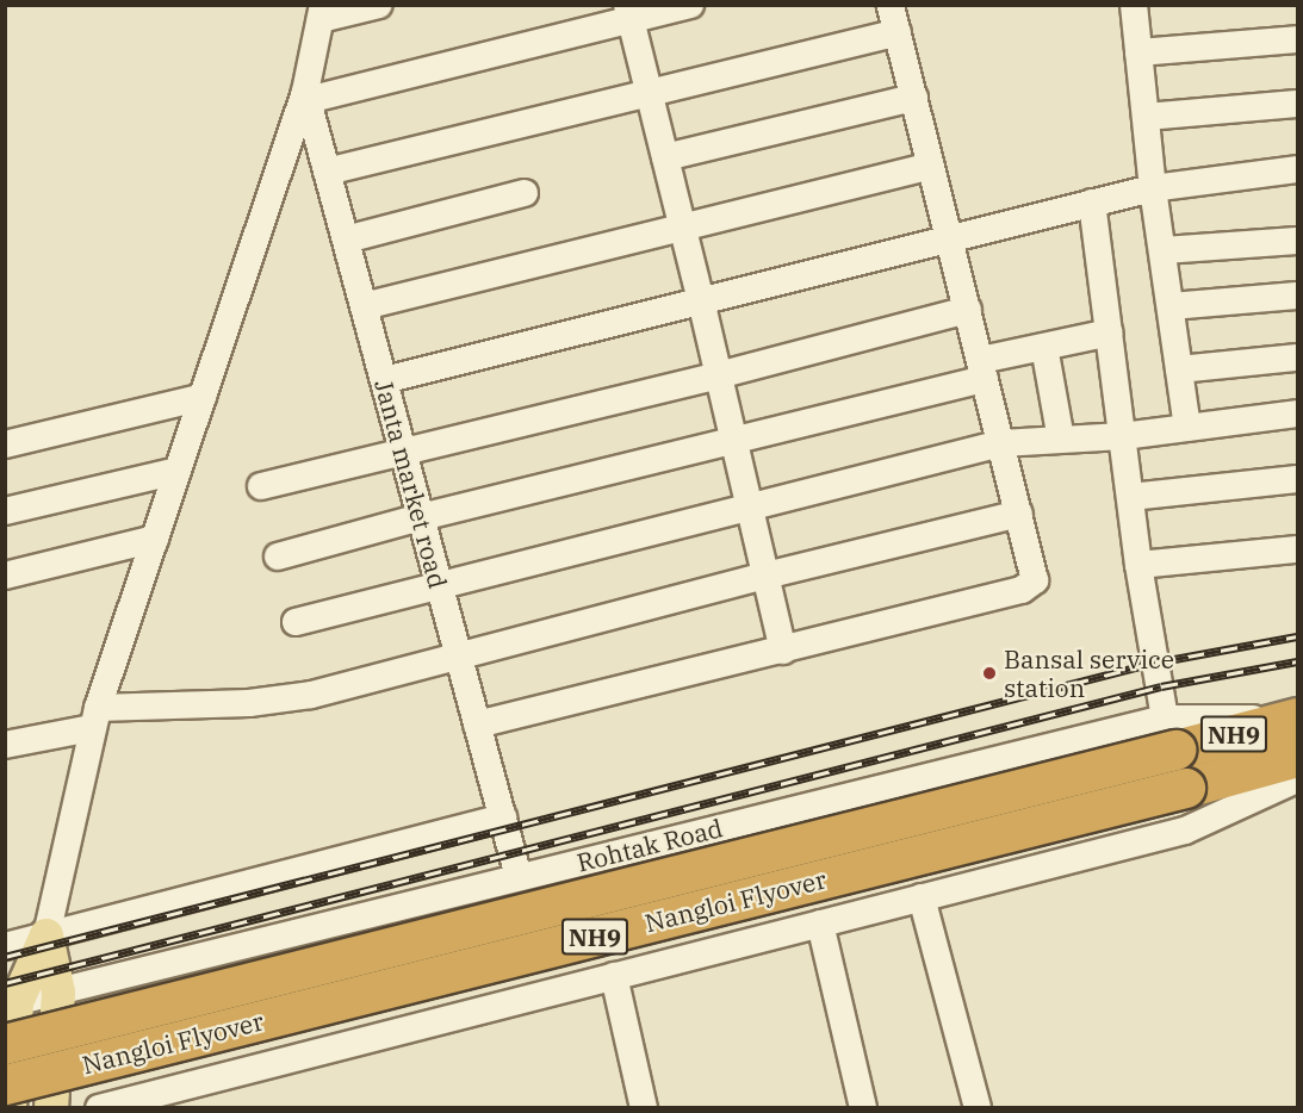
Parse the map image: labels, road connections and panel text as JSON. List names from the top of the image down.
{
  "streets": {
    "highway": ["NH9", "Nangloi Flyover"],
    "street": ["Janta market road", "Rohtak Road"]
  },
  "crossings": [
    ["Janta market road", "Rohtak Road"],
    ["Rohtak Road", "Nangloi Flyover"]
  ],
  "places": ["Bansal service station"]
}
